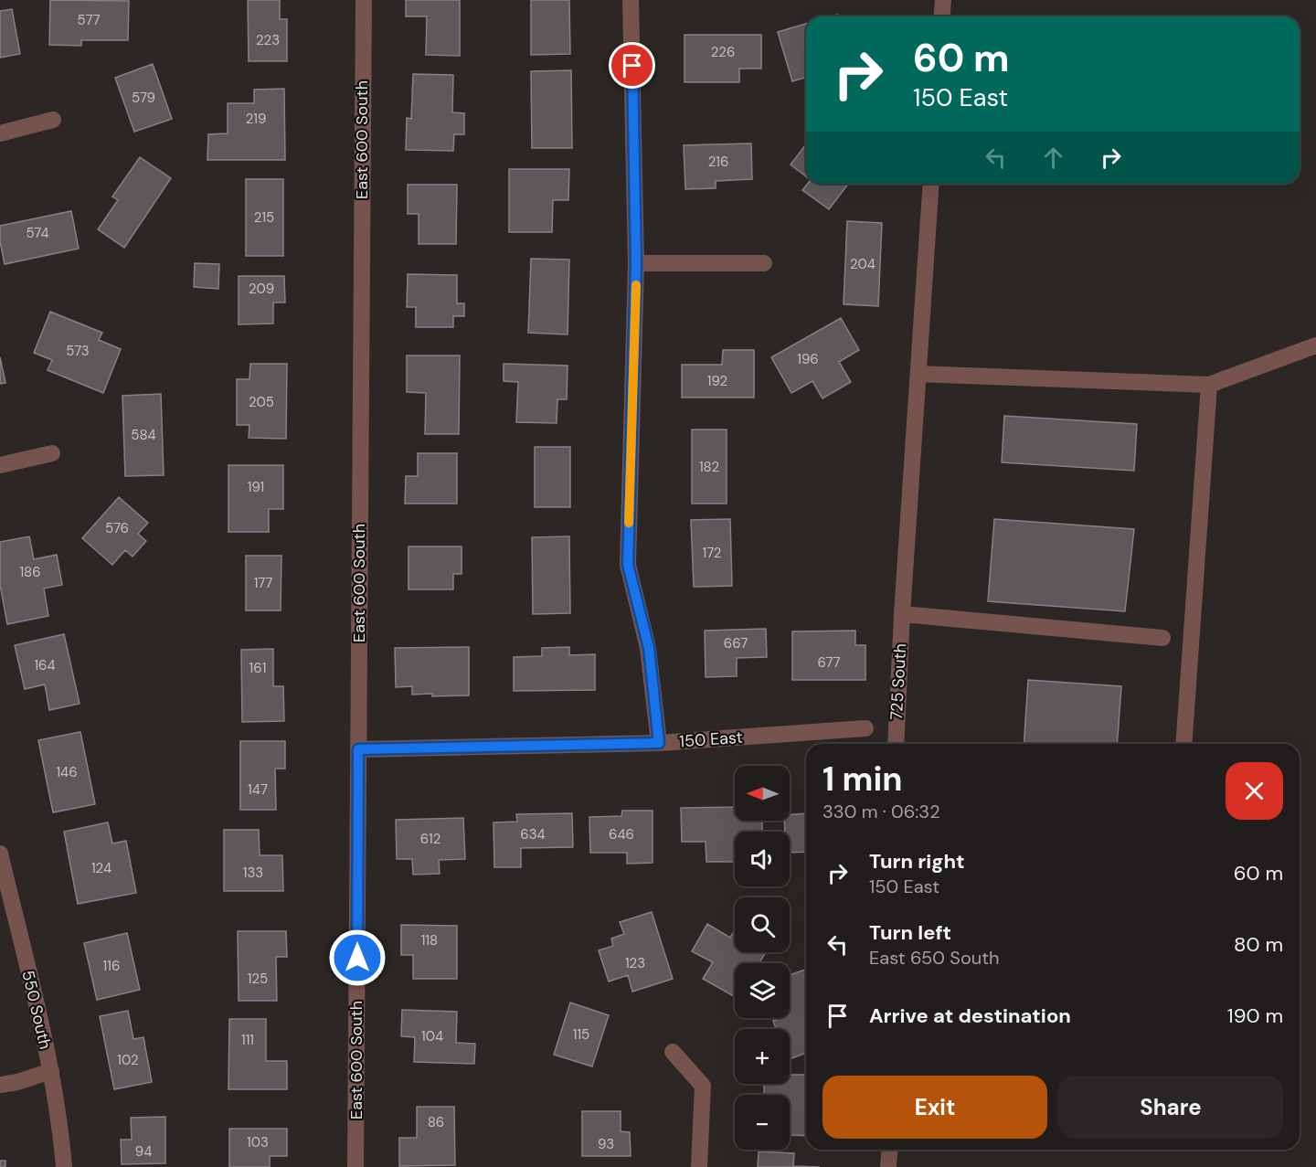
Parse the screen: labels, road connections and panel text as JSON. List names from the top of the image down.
{
  "streets": {
    "street": [
      "East 600 South",
      "725 South",
      "150 East",
      "550 South"
    ]
  },
  "crossings": [
    ["East 600 South", "150 East"]
  ],
  "house_numbers": [
    "577",
    "223",
    "226",
    "579",
    "219",
    "216",
    "215",
    "574",
    "204",
    "209",
    "573",
    "196",
    "192",
    "205",
    "584",
    "182",
    "191",
    "576",
    "172",
    "186",
    "177",
    "667",
    "677",
    "164",
    "161",
    "146",
    "147",
    "634",
    "646",
    "612",
    "124",
    "133",
    "118",
    "123",
    "116",
    "125",
    "115",
    "104",
    "111",
    "102",
    "86",
    "103",
    "93",
    "94"
  ],
  "north": "left",
  "page": {
    "turn": ["60 m", "150 East"],
    "heading": ["1 min", "330 m · 06:32"],
    "map_buttons": ["+", "−"],
    "list": [
      {
        "name": "Turn right",
        "note": "150 East",
        "value": "60 m"
      },
      {
        "name": "Turn left",
        "note": "East 650 South",
        "value": "80 m"
      },
      {
        "name": "Arrive at destination",
        "value": "190 m"
      }
    ],
    "buttons": ["Exit", "Share"]
  }
}
